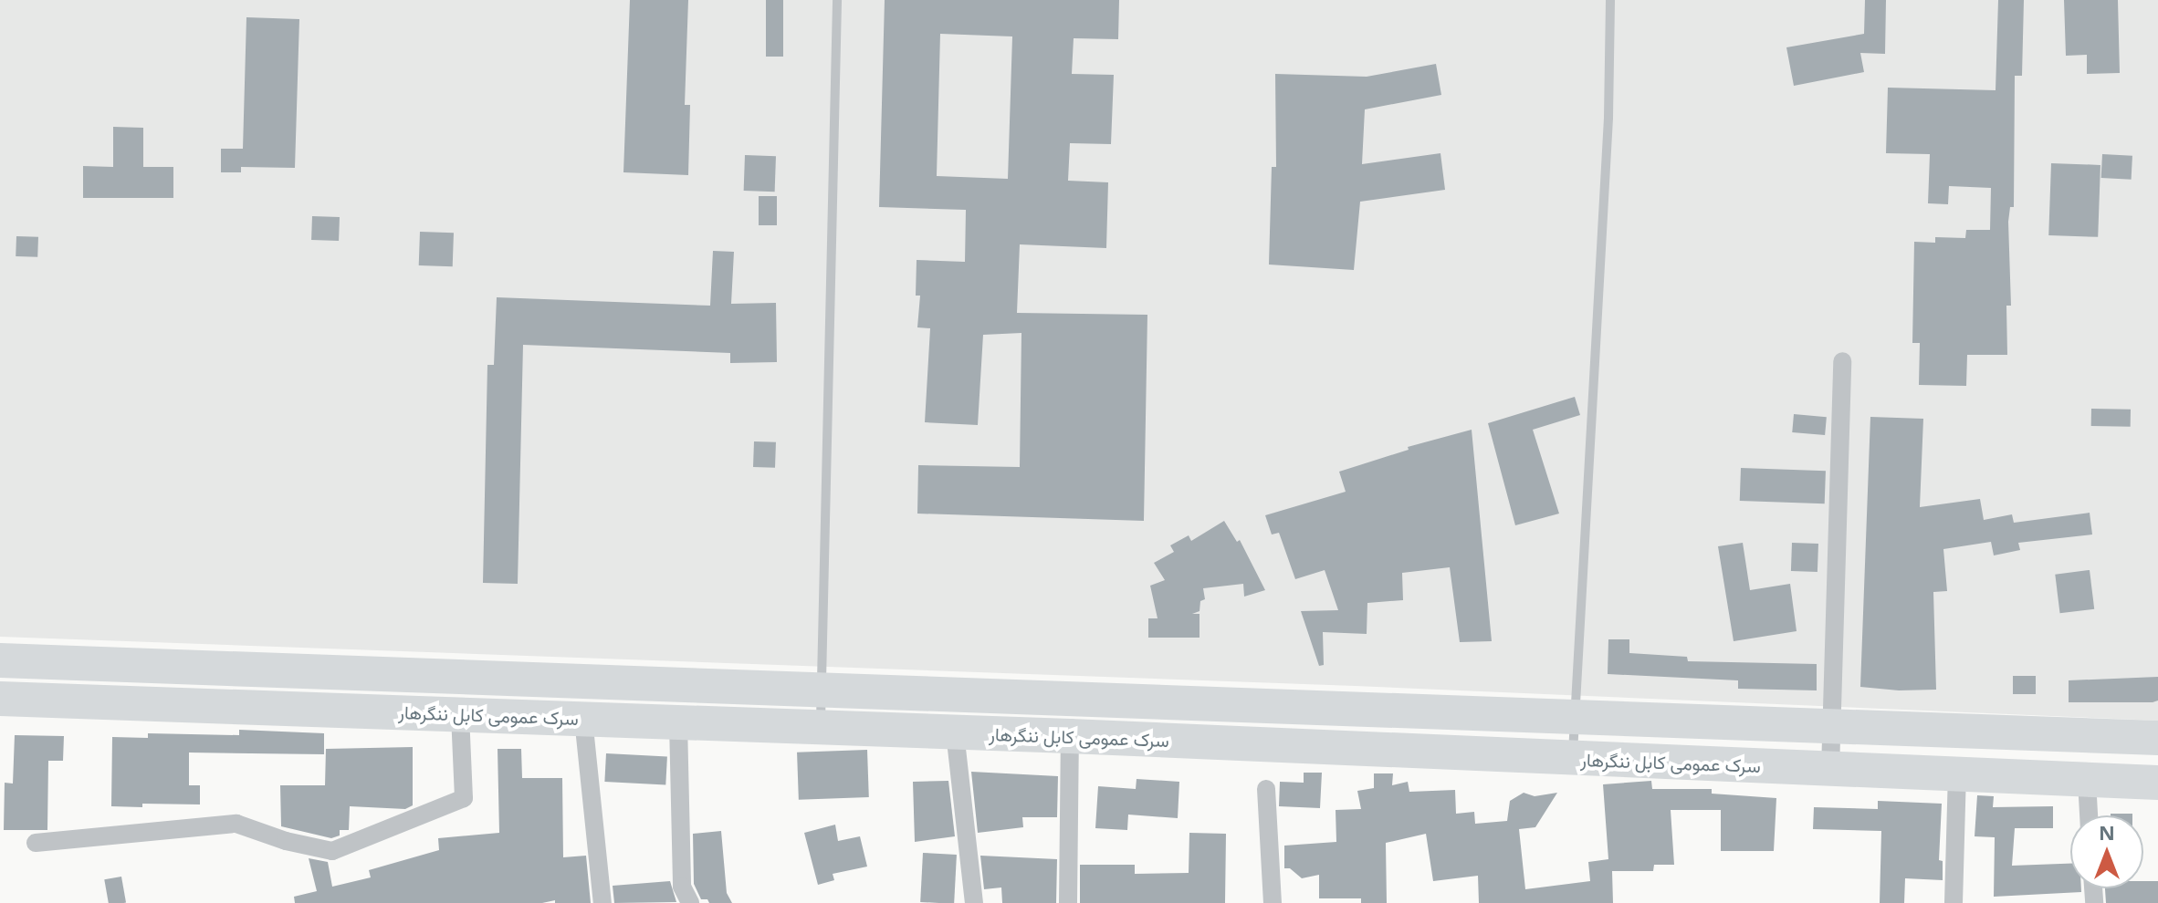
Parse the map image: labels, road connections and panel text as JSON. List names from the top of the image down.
{
  "streets": {
    "highway": ["سرک عمومی کابل ننگرهار"]
  },
  "north": "top"
}
